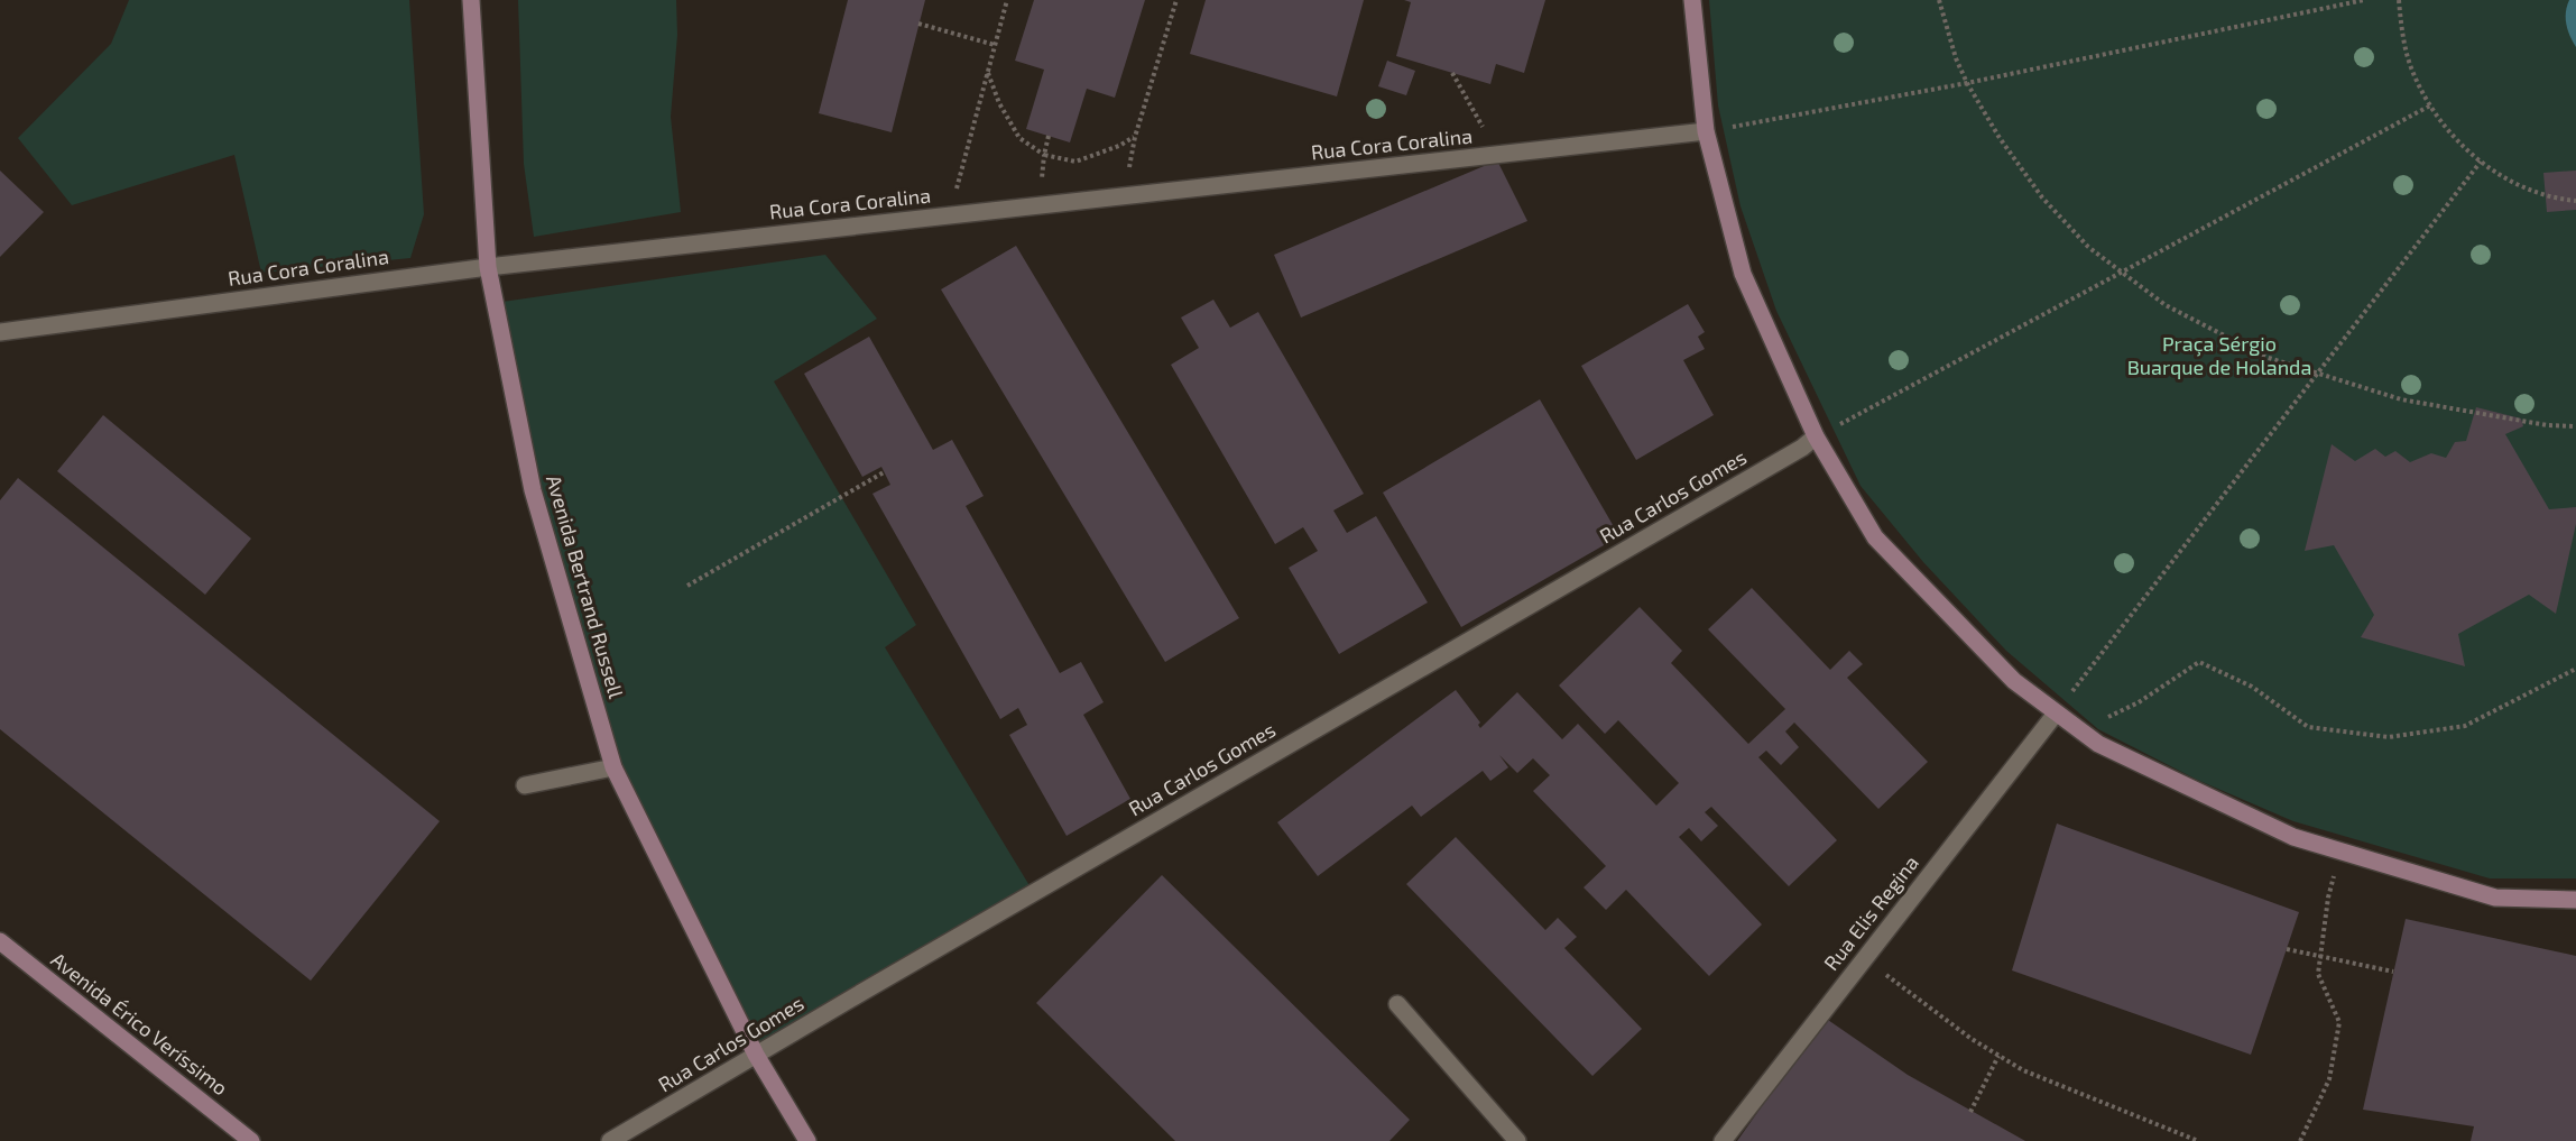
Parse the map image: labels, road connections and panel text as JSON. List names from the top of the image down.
{
  "streets": {
    "street": [
      "Rua Cora Coralina",
      "Rua Carlos Gomes",
      "Avenida Bertrand Russell",
      "Rua Elis Regina",
      "Avenida Érico Veríssimo"
    ]
  },
  "crossings": [
    ["Rua Cora Coralina", "Avenida Bertrand Russell"],
    ["Rua Carlos Gomes", "Avenida Bertrand Russell"]
  ],
  "parks": ["Praça Sérgio Buarque de Holanda"]
}
